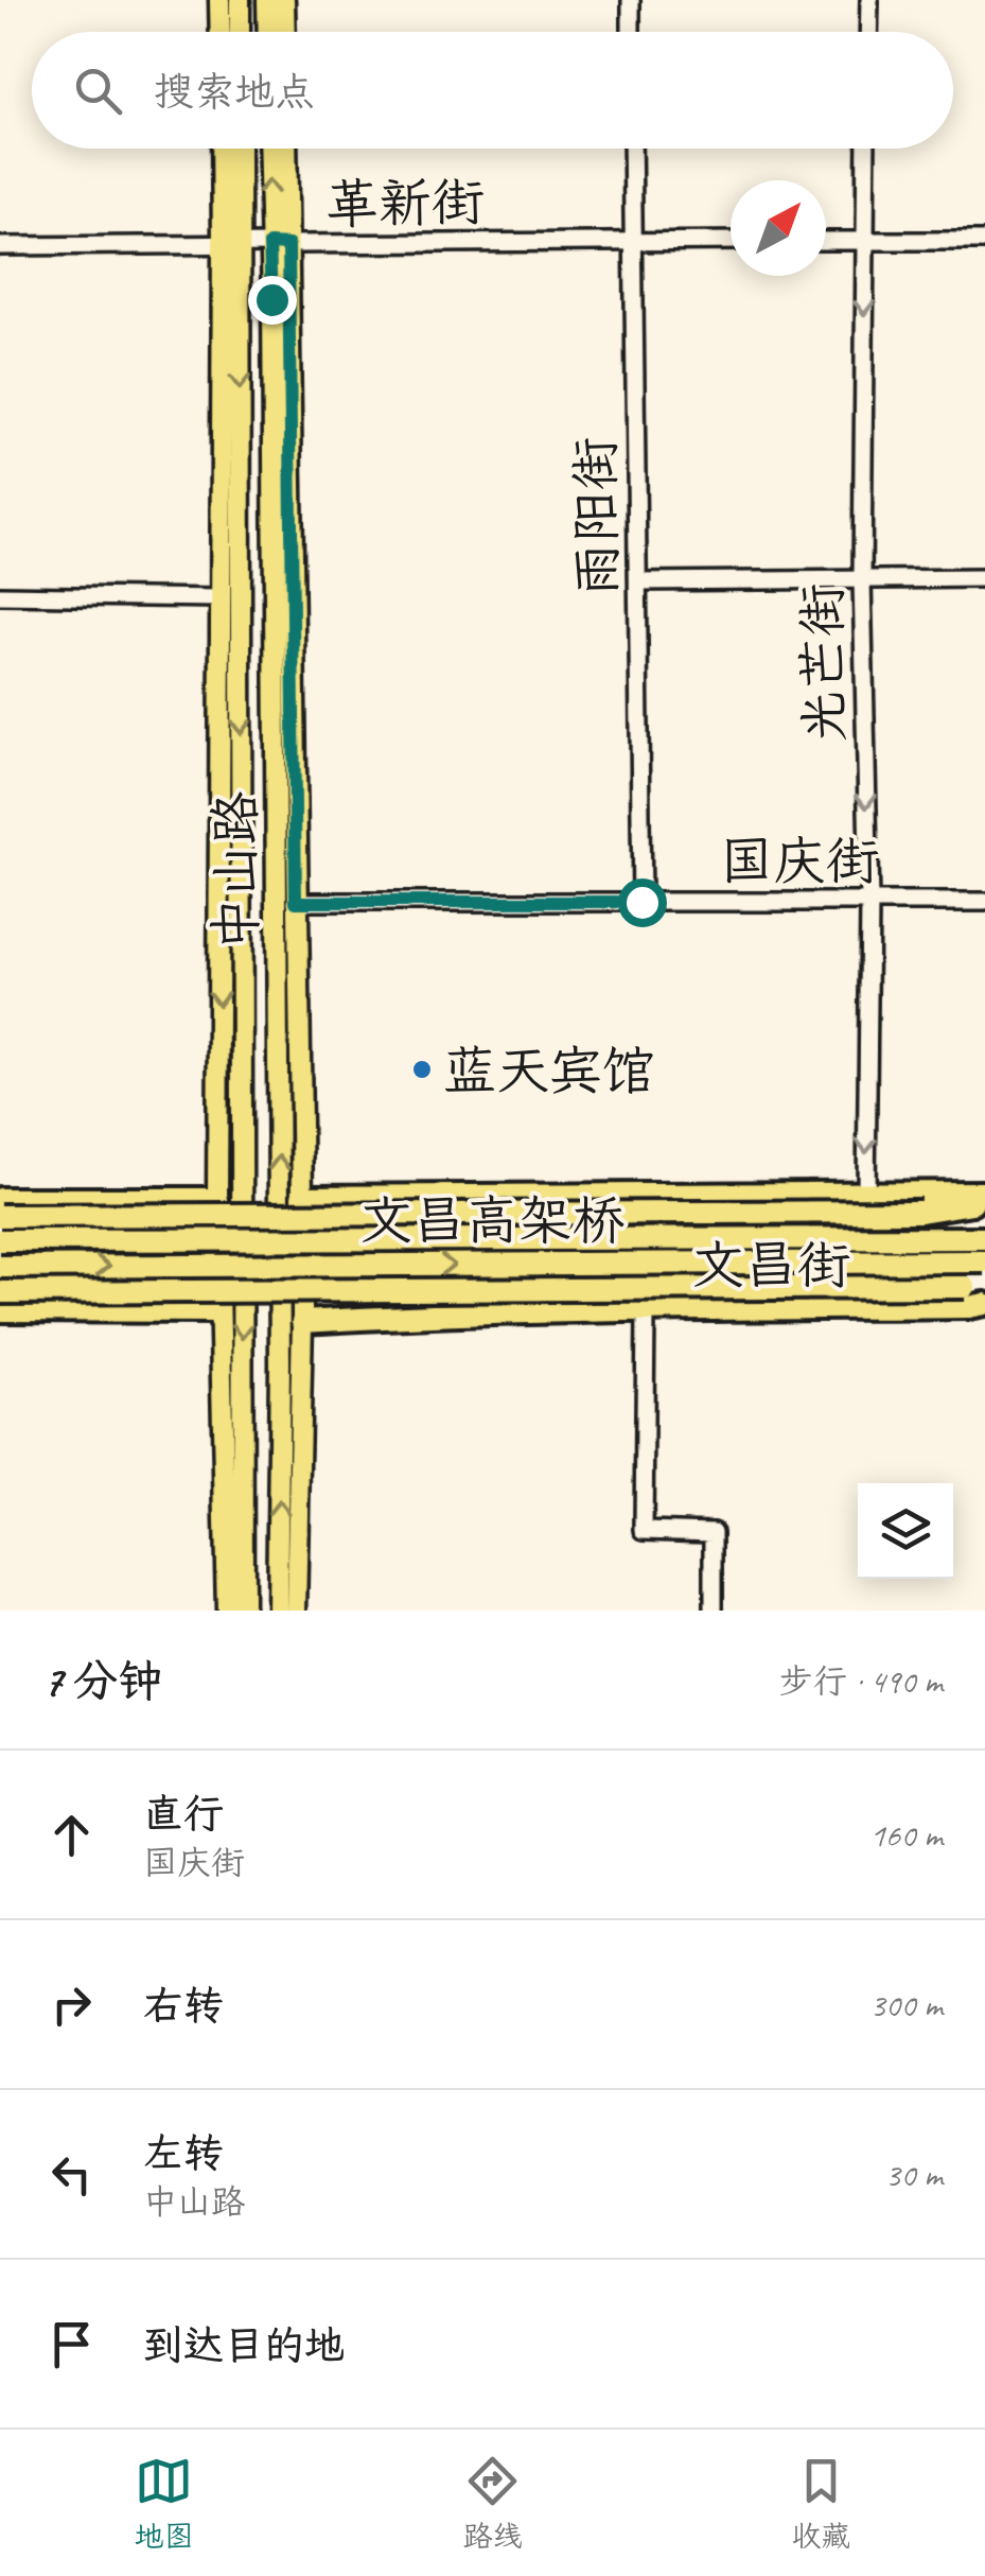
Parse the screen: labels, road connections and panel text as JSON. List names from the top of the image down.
{
  "streets": {
    "highway": ["文昌高架桥", "文昌街"],
    "main road": ["中山路"],
    "street": [
      "革新街",
      "雨阳街",
      "光芒街",
      "国庆街"
    ]
  },
  "crossings": [
    ["革新街", "雨阳街"],
    ["革新街", "中山路"],
    ["雨阳街", "国庆街"],
    ["光芒街", "国庆街"],
    ["光芒街", "文昌街"]
  ],
  "one_way": ["光芒街"],
  "places": ["蓝天宾馆"],
  "north": "top right",
  "page": {
    "search": "搜索地点",
    "heading": ["7 分钟", "步行 · 490 m"],
    "list": [
      ["直行", "国庆街", "160 m"],
      ["右转", "300 m"],
      ["左转", "中山路", "30 m"],
      "到达目的地"
    ],
    "nav": ["地图", "路线", "收藏"]
  }
}
